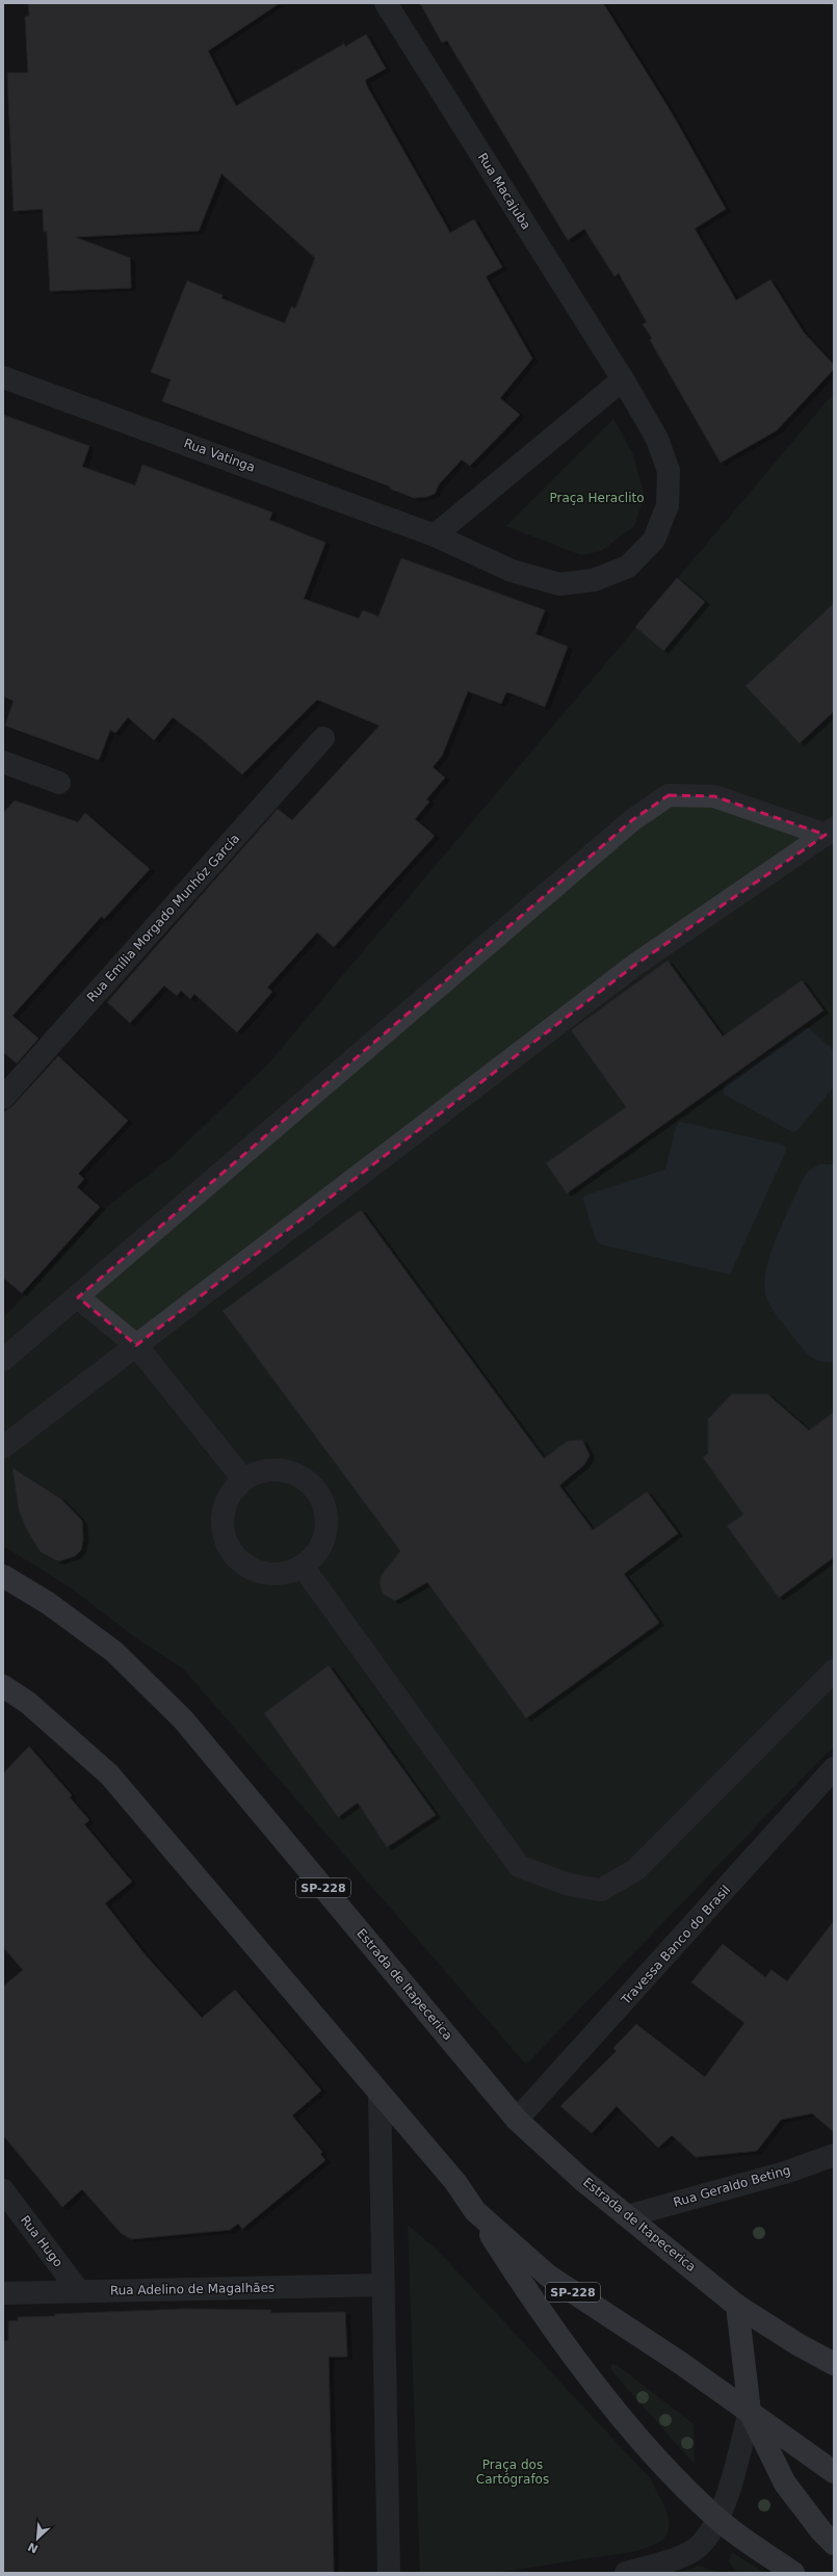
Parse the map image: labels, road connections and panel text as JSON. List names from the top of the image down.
{
  "streets": {
    "main road": ["SP-228", "Estrada de Itapecerica"],
    "street": [
      "Rua Macajuba",
      "Rua Vatinga",
      "Rua Emília Morgado Munhóz García",
      "Travessa Banco do Brasil",
      "Rua Geraldo Beting",
      "Rua Hugo",
      "Rua Adelino de Magalhães"
    ]
  },
  "crossings": [
    ["Travessa Banco do Brasil", "Estrada de Itapecerica"],
    ["Estrada de Itapecerica", "Rua Geraldo Beting"],
    ["Rua Hugo", "Rua Adelino de Magalhães"]
  ],
  "parks": ["Praça Heraclito", "Praça dos Cartógrafos"],
  "north": "bottom left"
}
